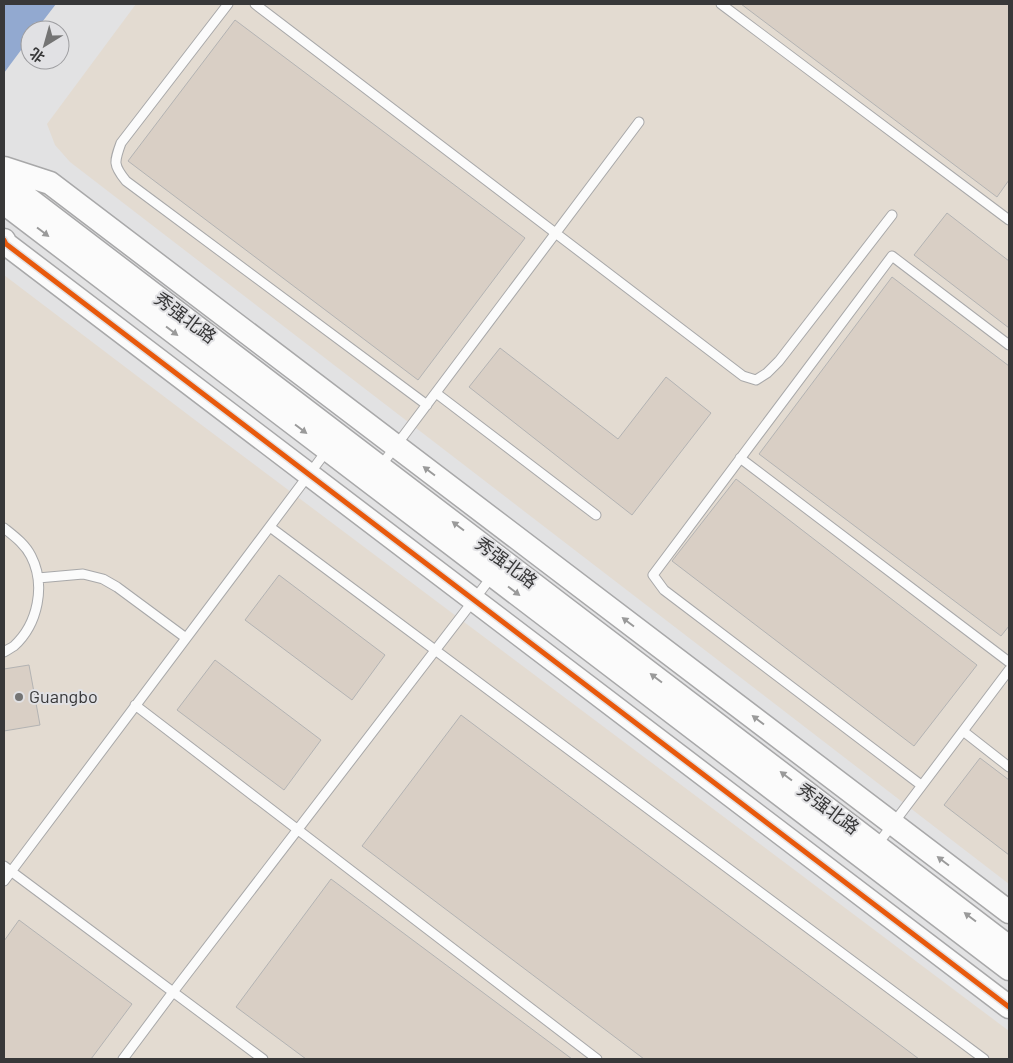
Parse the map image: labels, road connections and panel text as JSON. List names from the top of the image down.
{
  "streets": {
    "street": ["秀强北路"]
  },
  "places": ["Guangbo"],
  "north": "bottom left"
}
